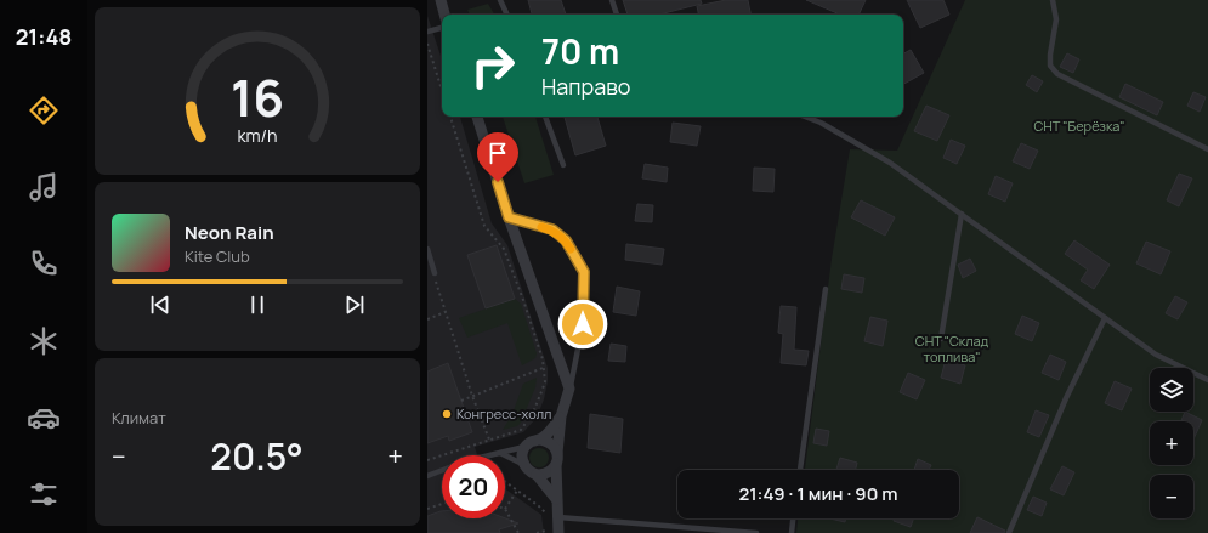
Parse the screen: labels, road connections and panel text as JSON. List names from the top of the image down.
{
  "parks": ["СНТ \"Берёзка\"", "СНТ \"Склад топлива\""],
  "places": ["Конгресс-холл"],
  "page": {
    "tabs": "21:48",
    "turn": ["70 m", "Направо"],
    "song": ["Neon Rain", "Kite Club"],
    "tile": "Климат",
    "map_buttons": ["+", "−"],
    "heat": ["−", "20.5°", "+"],
    "limit": "20",
    "trip": "21:49 · 1 мин · 90 m",
    "gauge": ["16", "km/h"]
  }
}
